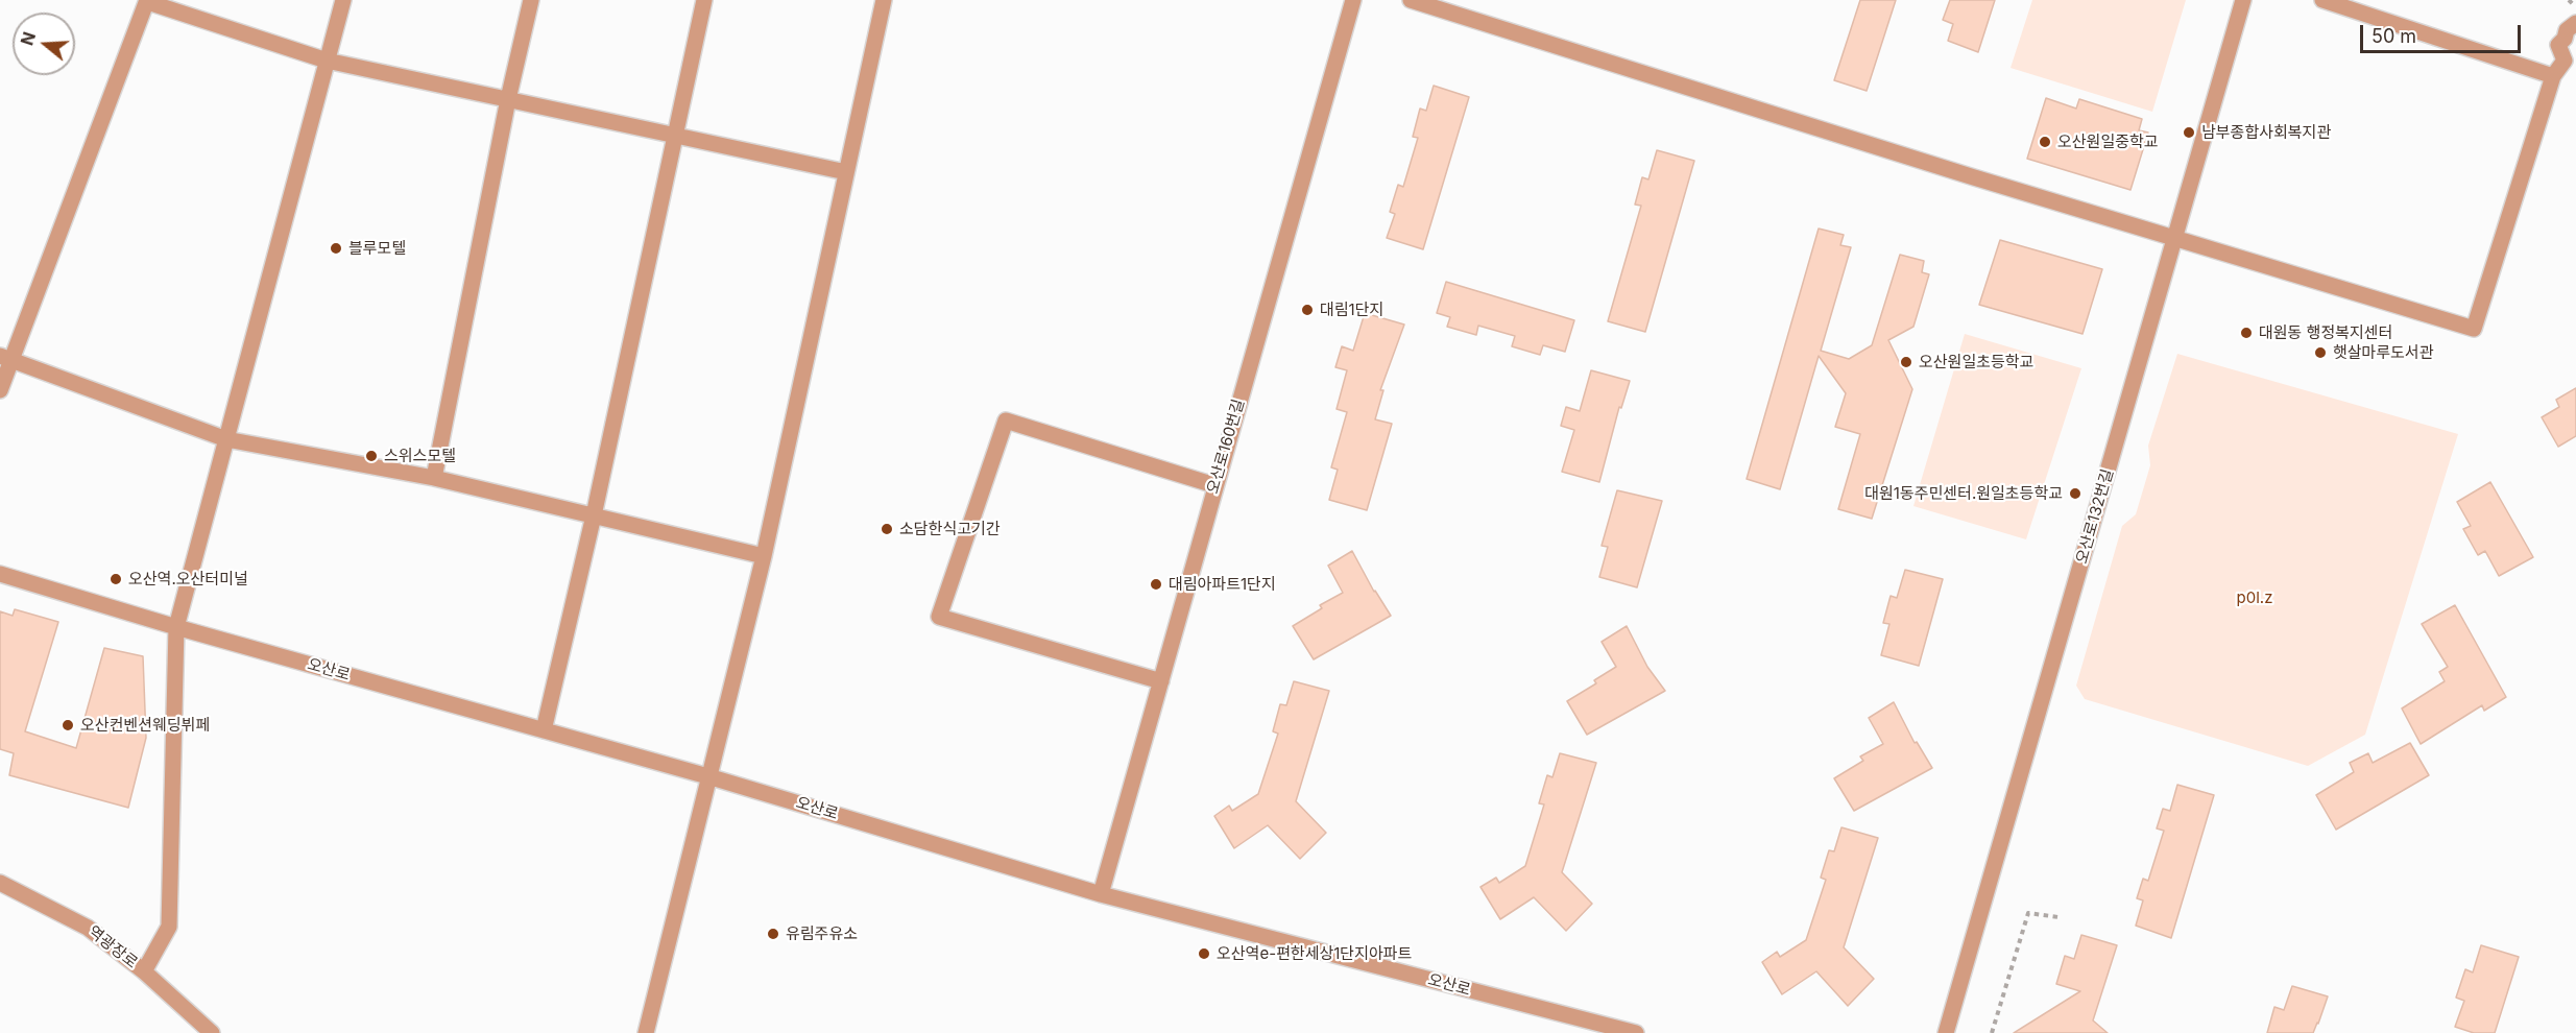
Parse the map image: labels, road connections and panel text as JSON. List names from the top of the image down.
{
  "streets": {
    "street": [
      "오산로160번길",
      "오산로132번길",
      "오산로",
      "역광장로"
    ]
  },
  "crossings": [
    ["오산로160번길", "오산로"]
  ],
  "parks": ["p0l.z"],
  "places": [
    "남부종합사회복지관",
    "오산원일중학교",
    "블루모텔",
    "대림1단지",
    "대원동 행정복지센터",
    "햇살마루도서관",
    "오산원일초등학교",
    "스위스모텔",
    "대원1동주민센터.원일초등학교",
    "소담한식고기간",
    "오산역.오산터미널",
    "대림아파트1단지",
    "오산컨벤션웨딩뷔페",
    "유림주유소",
    "오산역e-편한세상1단지아파트"
  ],
  "scale_bar": "50 m",
  "north": "left"
}
